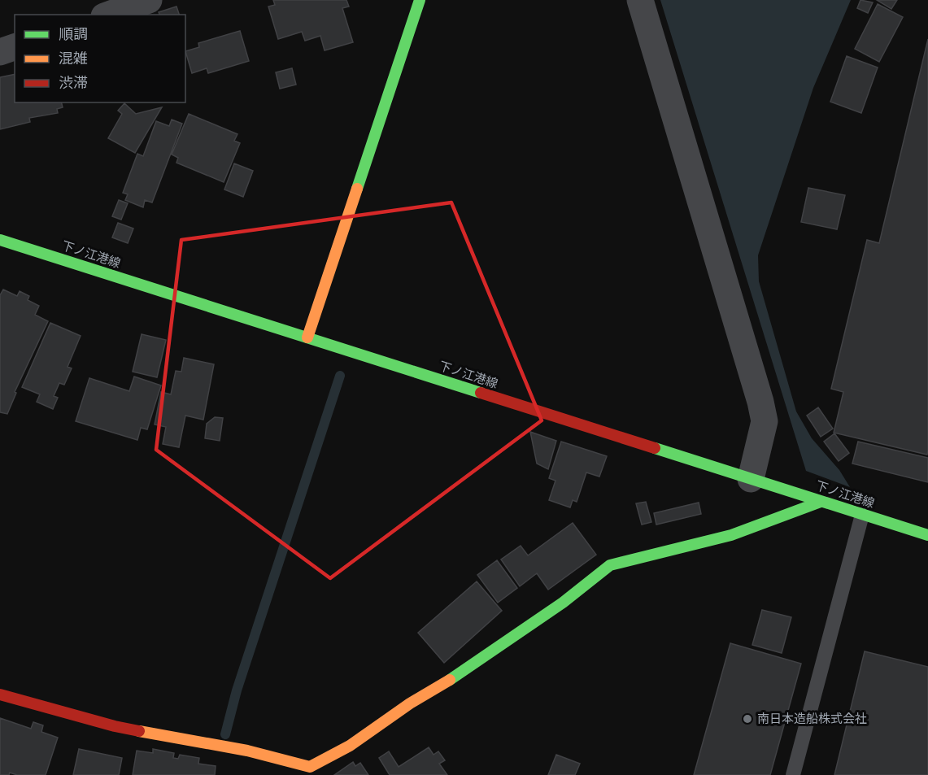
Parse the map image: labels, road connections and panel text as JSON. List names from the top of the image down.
{
  "streets": {
    "street": ["下ノ江港線"]
  },
  "places": ["南日本造船株式会社"],
  "legend": ["順調", "混雑", "渋滞"]
}
